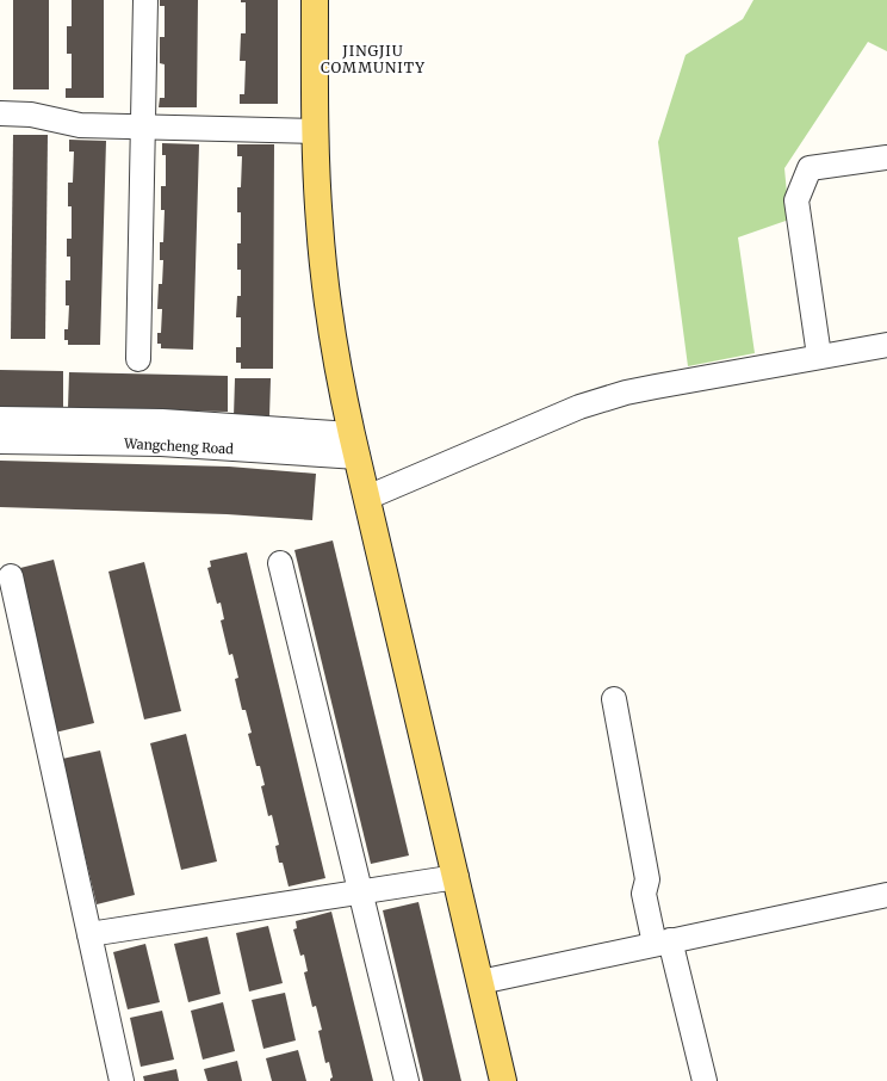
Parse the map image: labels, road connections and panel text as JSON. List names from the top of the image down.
{
  "streets": {
    "street": ["Wangcheng Road"]
  },
  "districts": ["JINGJIU COMMUNITY"]
}
